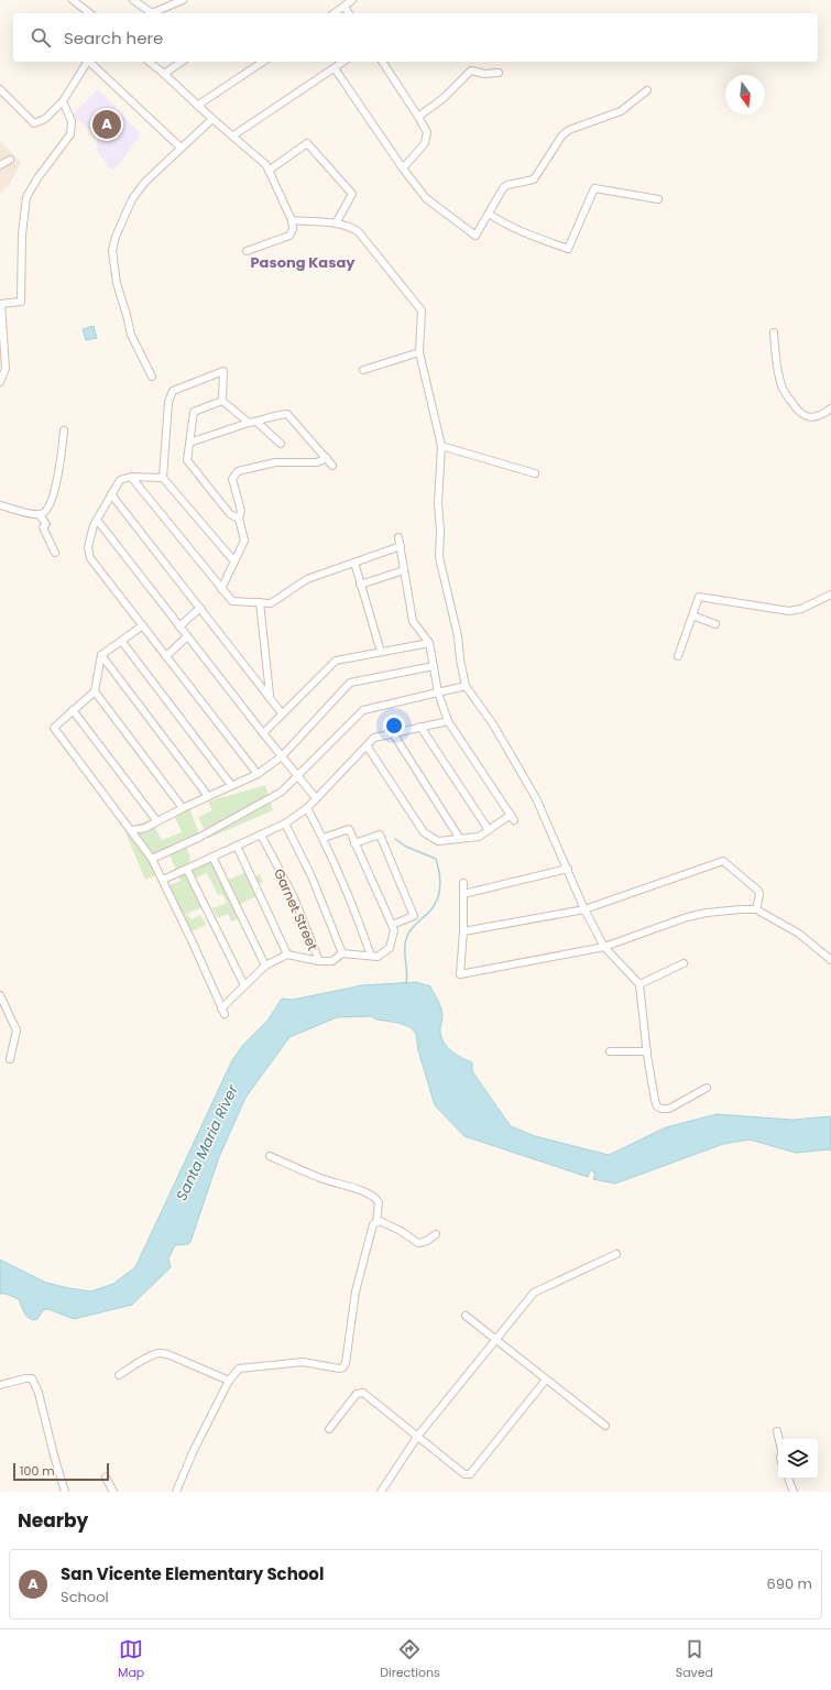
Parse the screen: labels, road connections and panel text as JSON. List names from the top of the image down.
{
  "streets": {
    "street": ["Garnet Street"]
  },
  "districts": ["Pasong Kasay"],
  "water": ["Santa Maria River"],
  "scale_bar": "100 m",
  "north": "bottom",
  "page": {
    "search": "Search here",
    "pins": "A",
    "scale": "100 m",
    "heading": "Nearby",
    "list": [
      {
        "mark": "A",
        "name": "San Vicente Elementary School",
        "note": "School",
        "value": "690 m"
      }
    ],
    "nav": ["Map", "Directions", "Saved"]
  }
}
